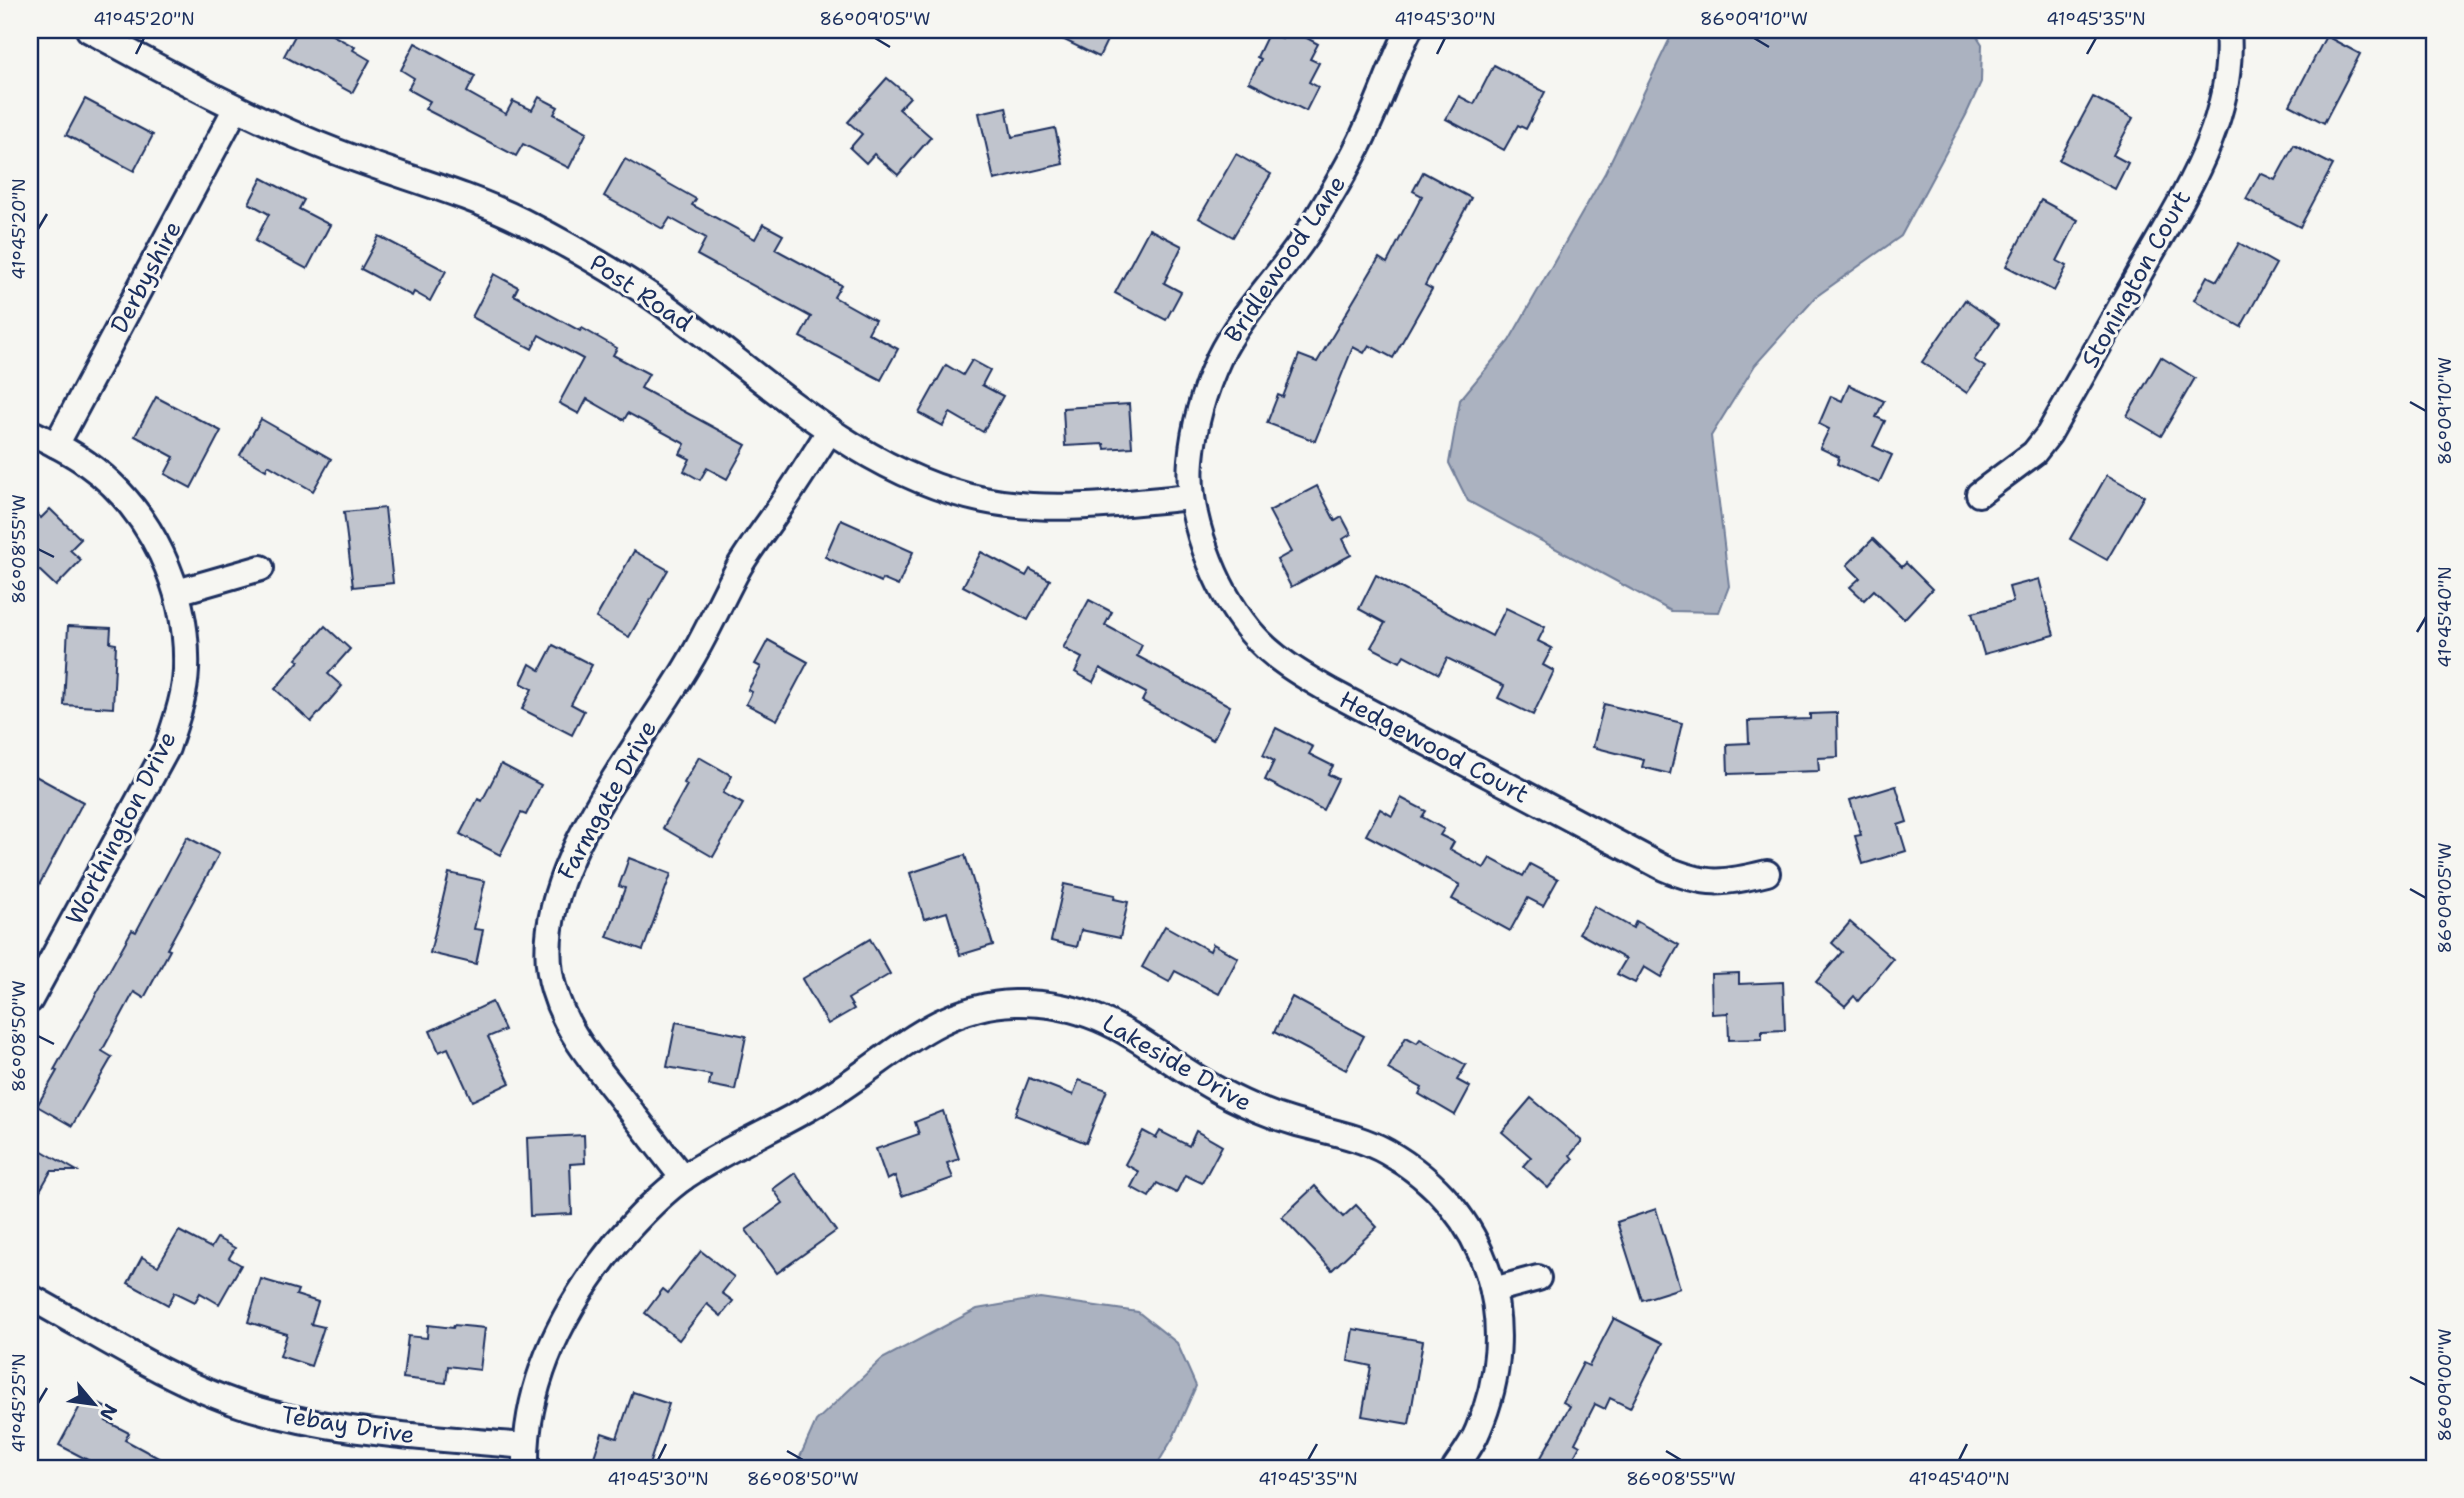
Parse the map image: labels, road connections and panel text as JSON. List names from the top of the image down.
{
  "streets": {
    "street": [
      "Bridlewood Lane",
      "Derbyshire",
      "Stonington Court",
      "Post Road",
      "Hedgewood Court",
      "Farmgate Drive",
      "Worthington Drive",
      "Lakeside Drive",
      "Tebay Drive"
    ]
  },
  "crossings": [
    ["Bridlewood Lane", "Post Road"],
    ["Bridlewood Lane", "Hedgewood Court"],
    ["Derbyshire", "Post Road"],
    ["Derbyshire", "Worthington Drive"],
    ["Post Road", "Hedgewood Court"],
    ["Post Road", "Farmgate Drive"],
    ["Farmgate Drive", "Lakeside Drive"],
    ["Lakeside Drive", "Tebay Drive"]
  ],
  "north": "bottom right",
  "coordinates": [
    "41°45'20\"N",
    "86°09'05\"W",
    "41°45'30\"N",
    "86°09'10\"W",
    "41°45'35\"N",
    "86°08'55\"W",
    "41°45'40\"N",
    "86°08'50\"W",
    "86°09'00\"W",
    "41°45'25\"N"
  ]
}
